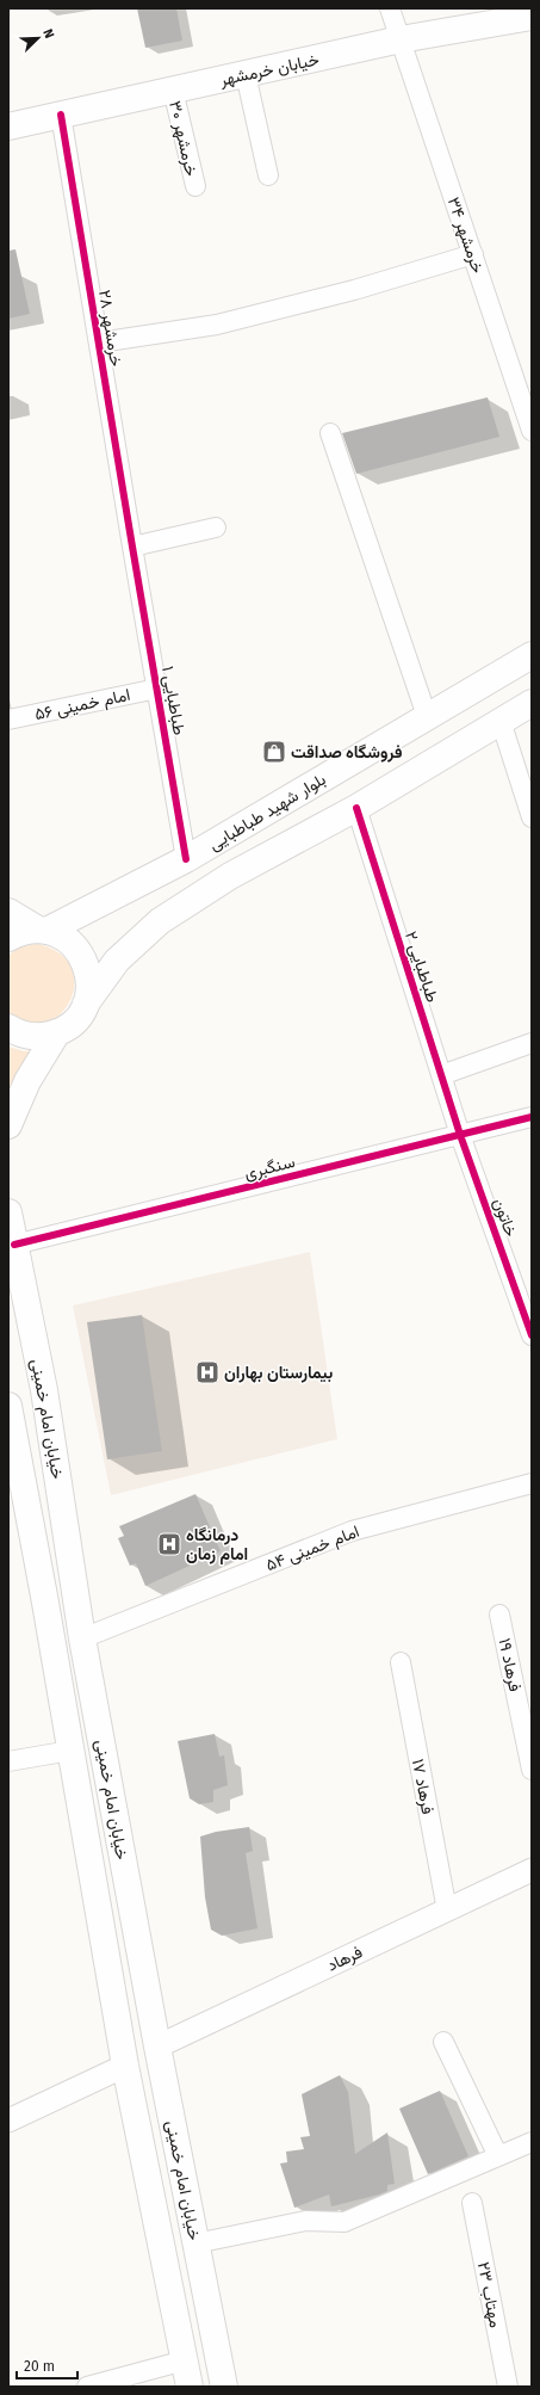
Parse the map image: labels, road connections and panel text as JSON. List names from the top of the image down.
{
  "streets": {
    "main road": ["خیابان خرمشهر", "بلوار شهید طباطبایی", "خیابان امام خمینی"],
    "street": [
      "خرمشهر ۳۰",
      "خرمشهر ۳۴",
      "خرمشهر ۲۸",
      "طباطبایی ۱",
      "امام خمینی ۵۶",
      "طباطبایی ۲",
      "سنگبری",
      "خاتون",
      "امام خمینی ۵۴",
      "فرهاد ۱۹",
      "فرهاد ۱۷",
      "فرهاد",
      "مهتاب ۲۳"
    ]
  },
  "crossings": [
    ["خیابان خرمشهر", "خرمشهر ۳۰"],
    ["خیابان خرمشهر", "خرمشهر ۳۴"],
    ["خیابان خرمشهر", "خرمشهر ۲۸"],
    ["خرمشهر ۲۸", "طباطبایی ۱"],
    ["طباطبایی ۱", "امام خمینی ۵۶"],
    ["طباطبایی ۱", "بلوار شهید طباطبایی"],
    ["طباطبایی ۲", "سنگبری"],
    ["طباطبایی ۲", "خاتون"],
    ["سنگبری", "خاتون"],
    ["سنگبری", "خیابان امام خمینی"],
    ["خیابان امام خمینی", "امام خمینی ۵۴"],
    ["خیابان امام خمینی", "فرهاد"],
    ["فرهاد ۱۷", "فرهاد"]
  ],
  "places": {
    "shop": ["فروشگاه صداقت"],
    "hospital": ["بیمارستان بهاران", "درمانگاه امام زمان"]
  },
  "scale_bar": "20 m",
  "north": "top right"
}
